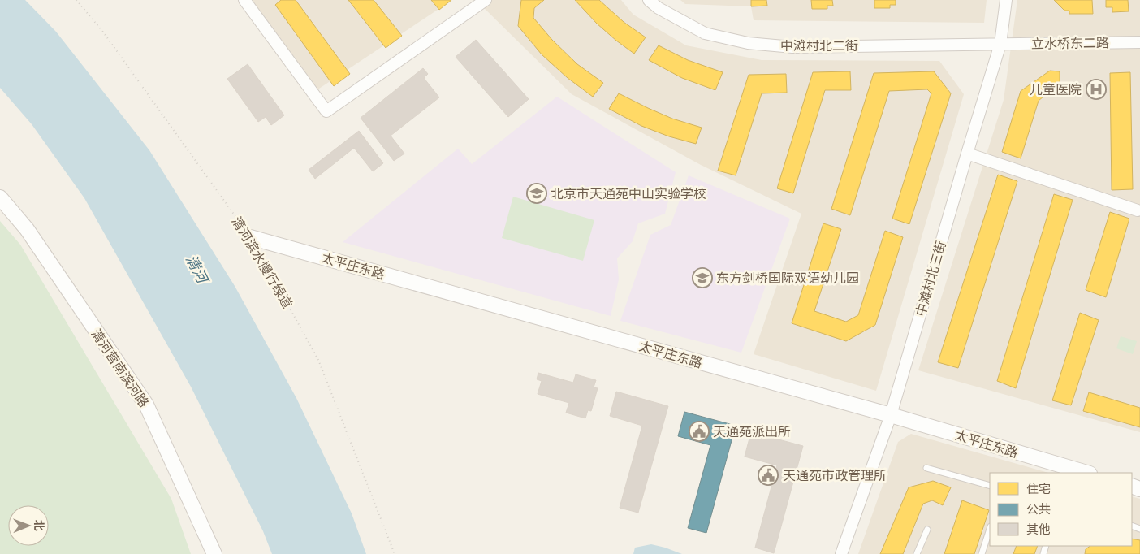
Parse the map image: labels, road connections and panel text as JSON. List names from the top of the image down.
{
  "streets": {
    "street": [
      "立水桥东二路",
      "中滩村北二街",
      "太平庄东路",
      "中滩村北三街",
      "清河营南滨河路"
    ],
    "path": ["清河滨水慢行绿道"]
  },
  "crossings": [
    ["立水桥东二路", "中滩村北二街"],
    ["立水桥东二路", "中滩村北三街"],
    ["中滩村北二街", "中滩村北三街"],
    ["清河滨水慢行绿道", "太平庄东路"],
    ["太平庄东路", "中滩村北三街"]
  ],
  "water": ["清河"],
  "places": {
    "hospital": ["儿童医院"],
    "school or university": ["北京市天通苑中山实验学校", "东方剑桥国际双语幼儿园"],
    "public building": ["天通苑派出所", "天通苑市政管理所"]
  },
  "legend": ["住宅", "公共", "其他"],
  "north": "right"
}
